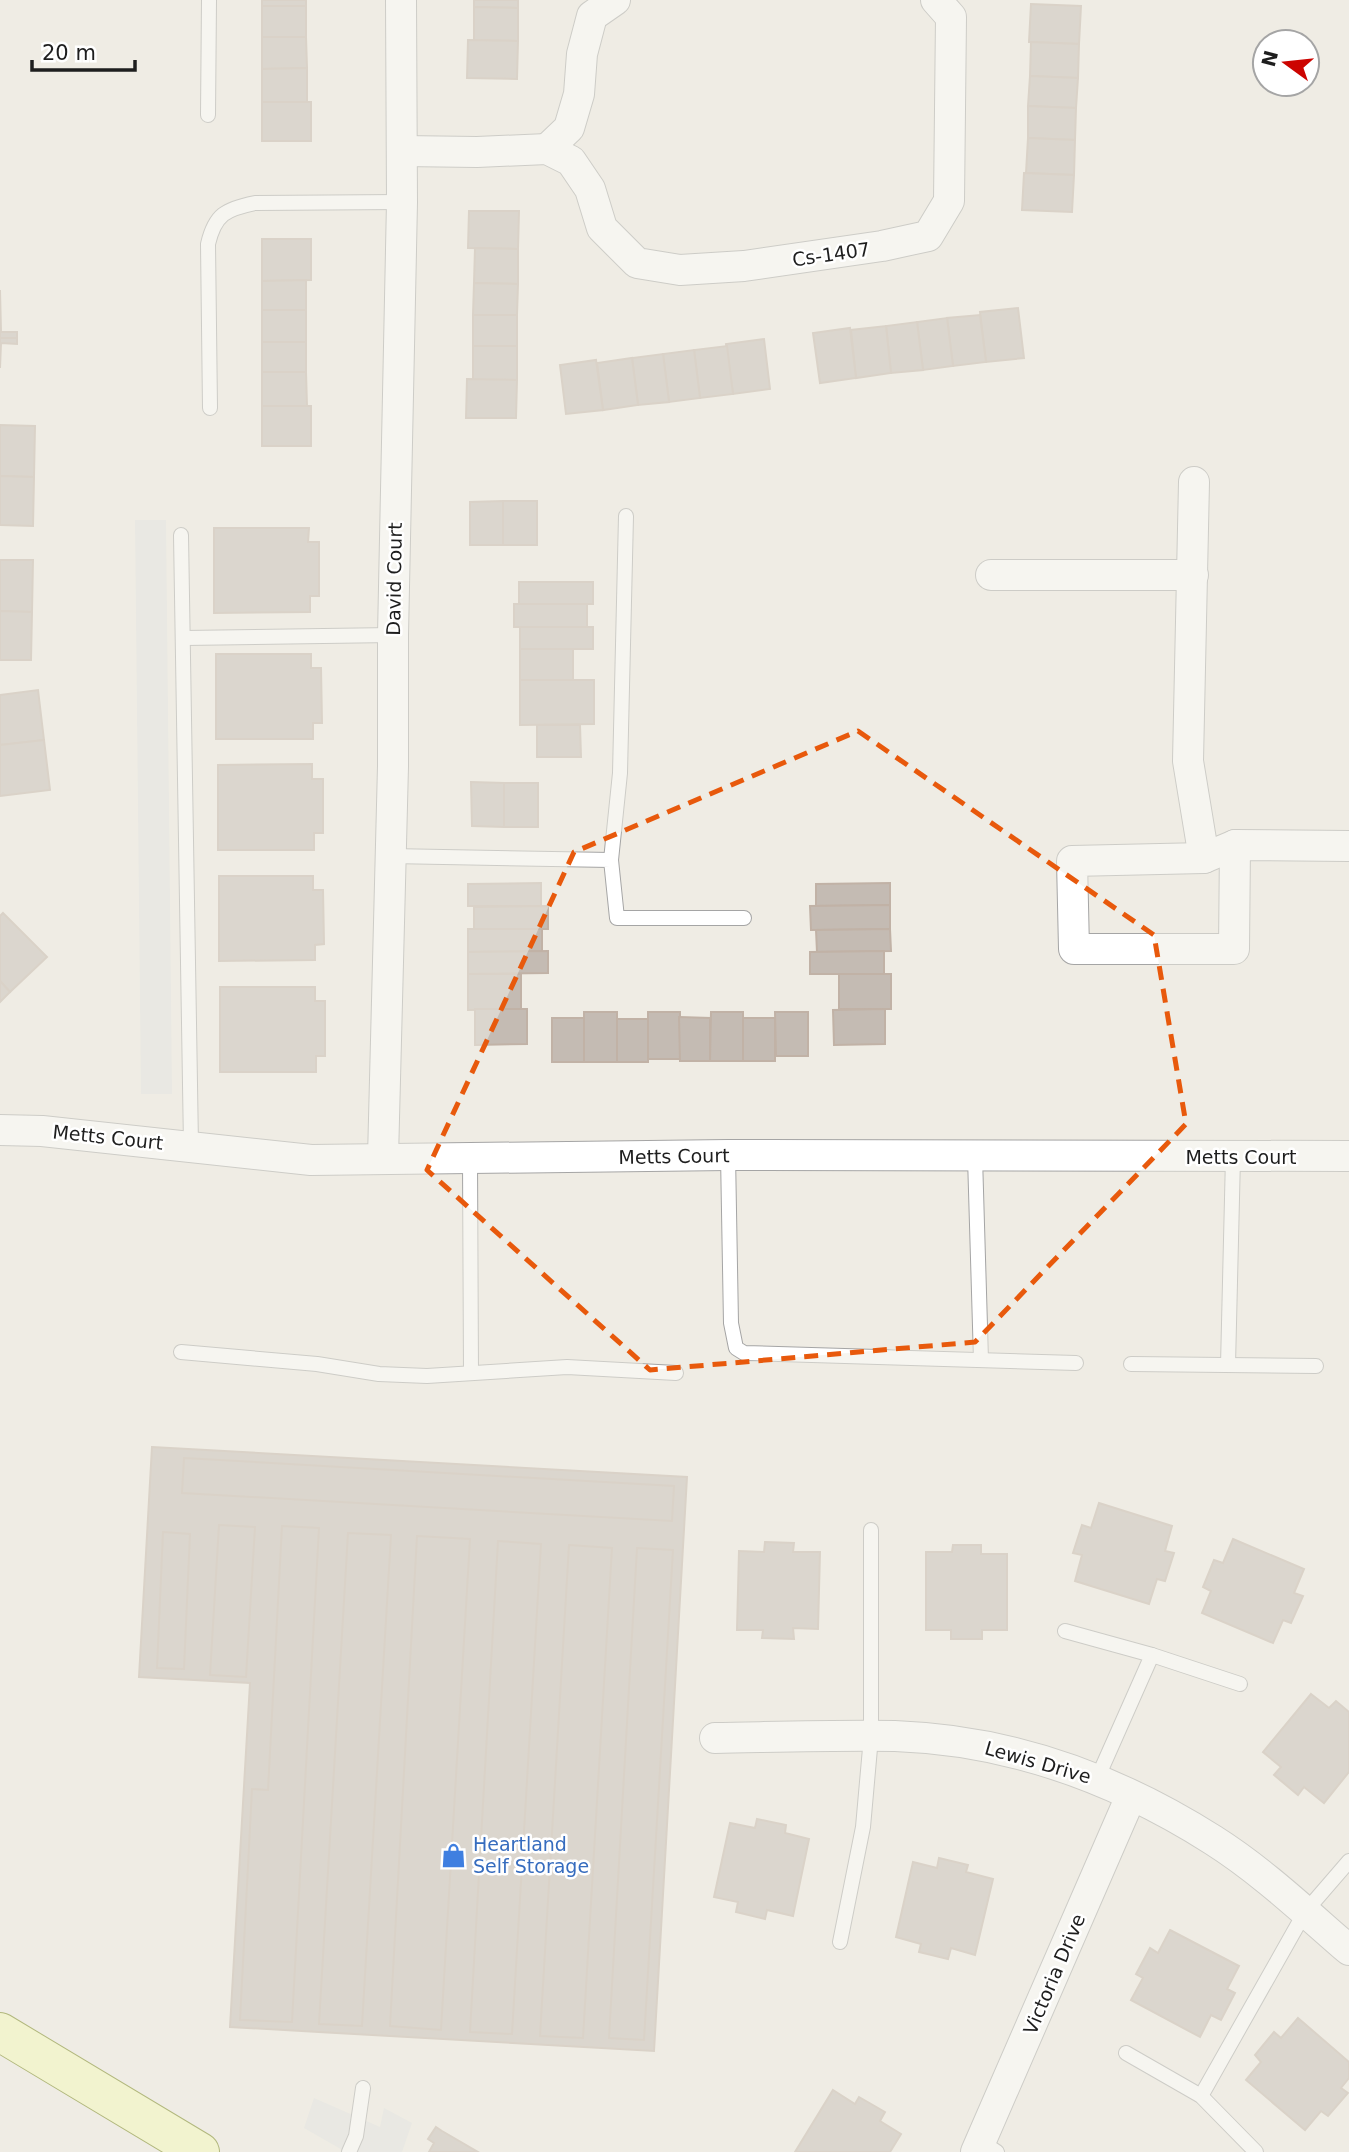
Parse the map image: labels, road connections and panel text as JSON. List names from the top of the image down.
{
  "streets": {
    "street": [
      "Cs-1407",
      "David Court",
      "Metts Court",
      "Lewis Drive",
      "Victoria Drive"
    ]
  },
  "crossings": [
    ["David Court", "Metts Court"],
    ["Lewis Drive", "Victoria Drive"]
  ],
  "places": {
    "shop": ["Heartland Self Storage"]
  },
  "scale_bar": "20 m",
  "north": "left"
}
